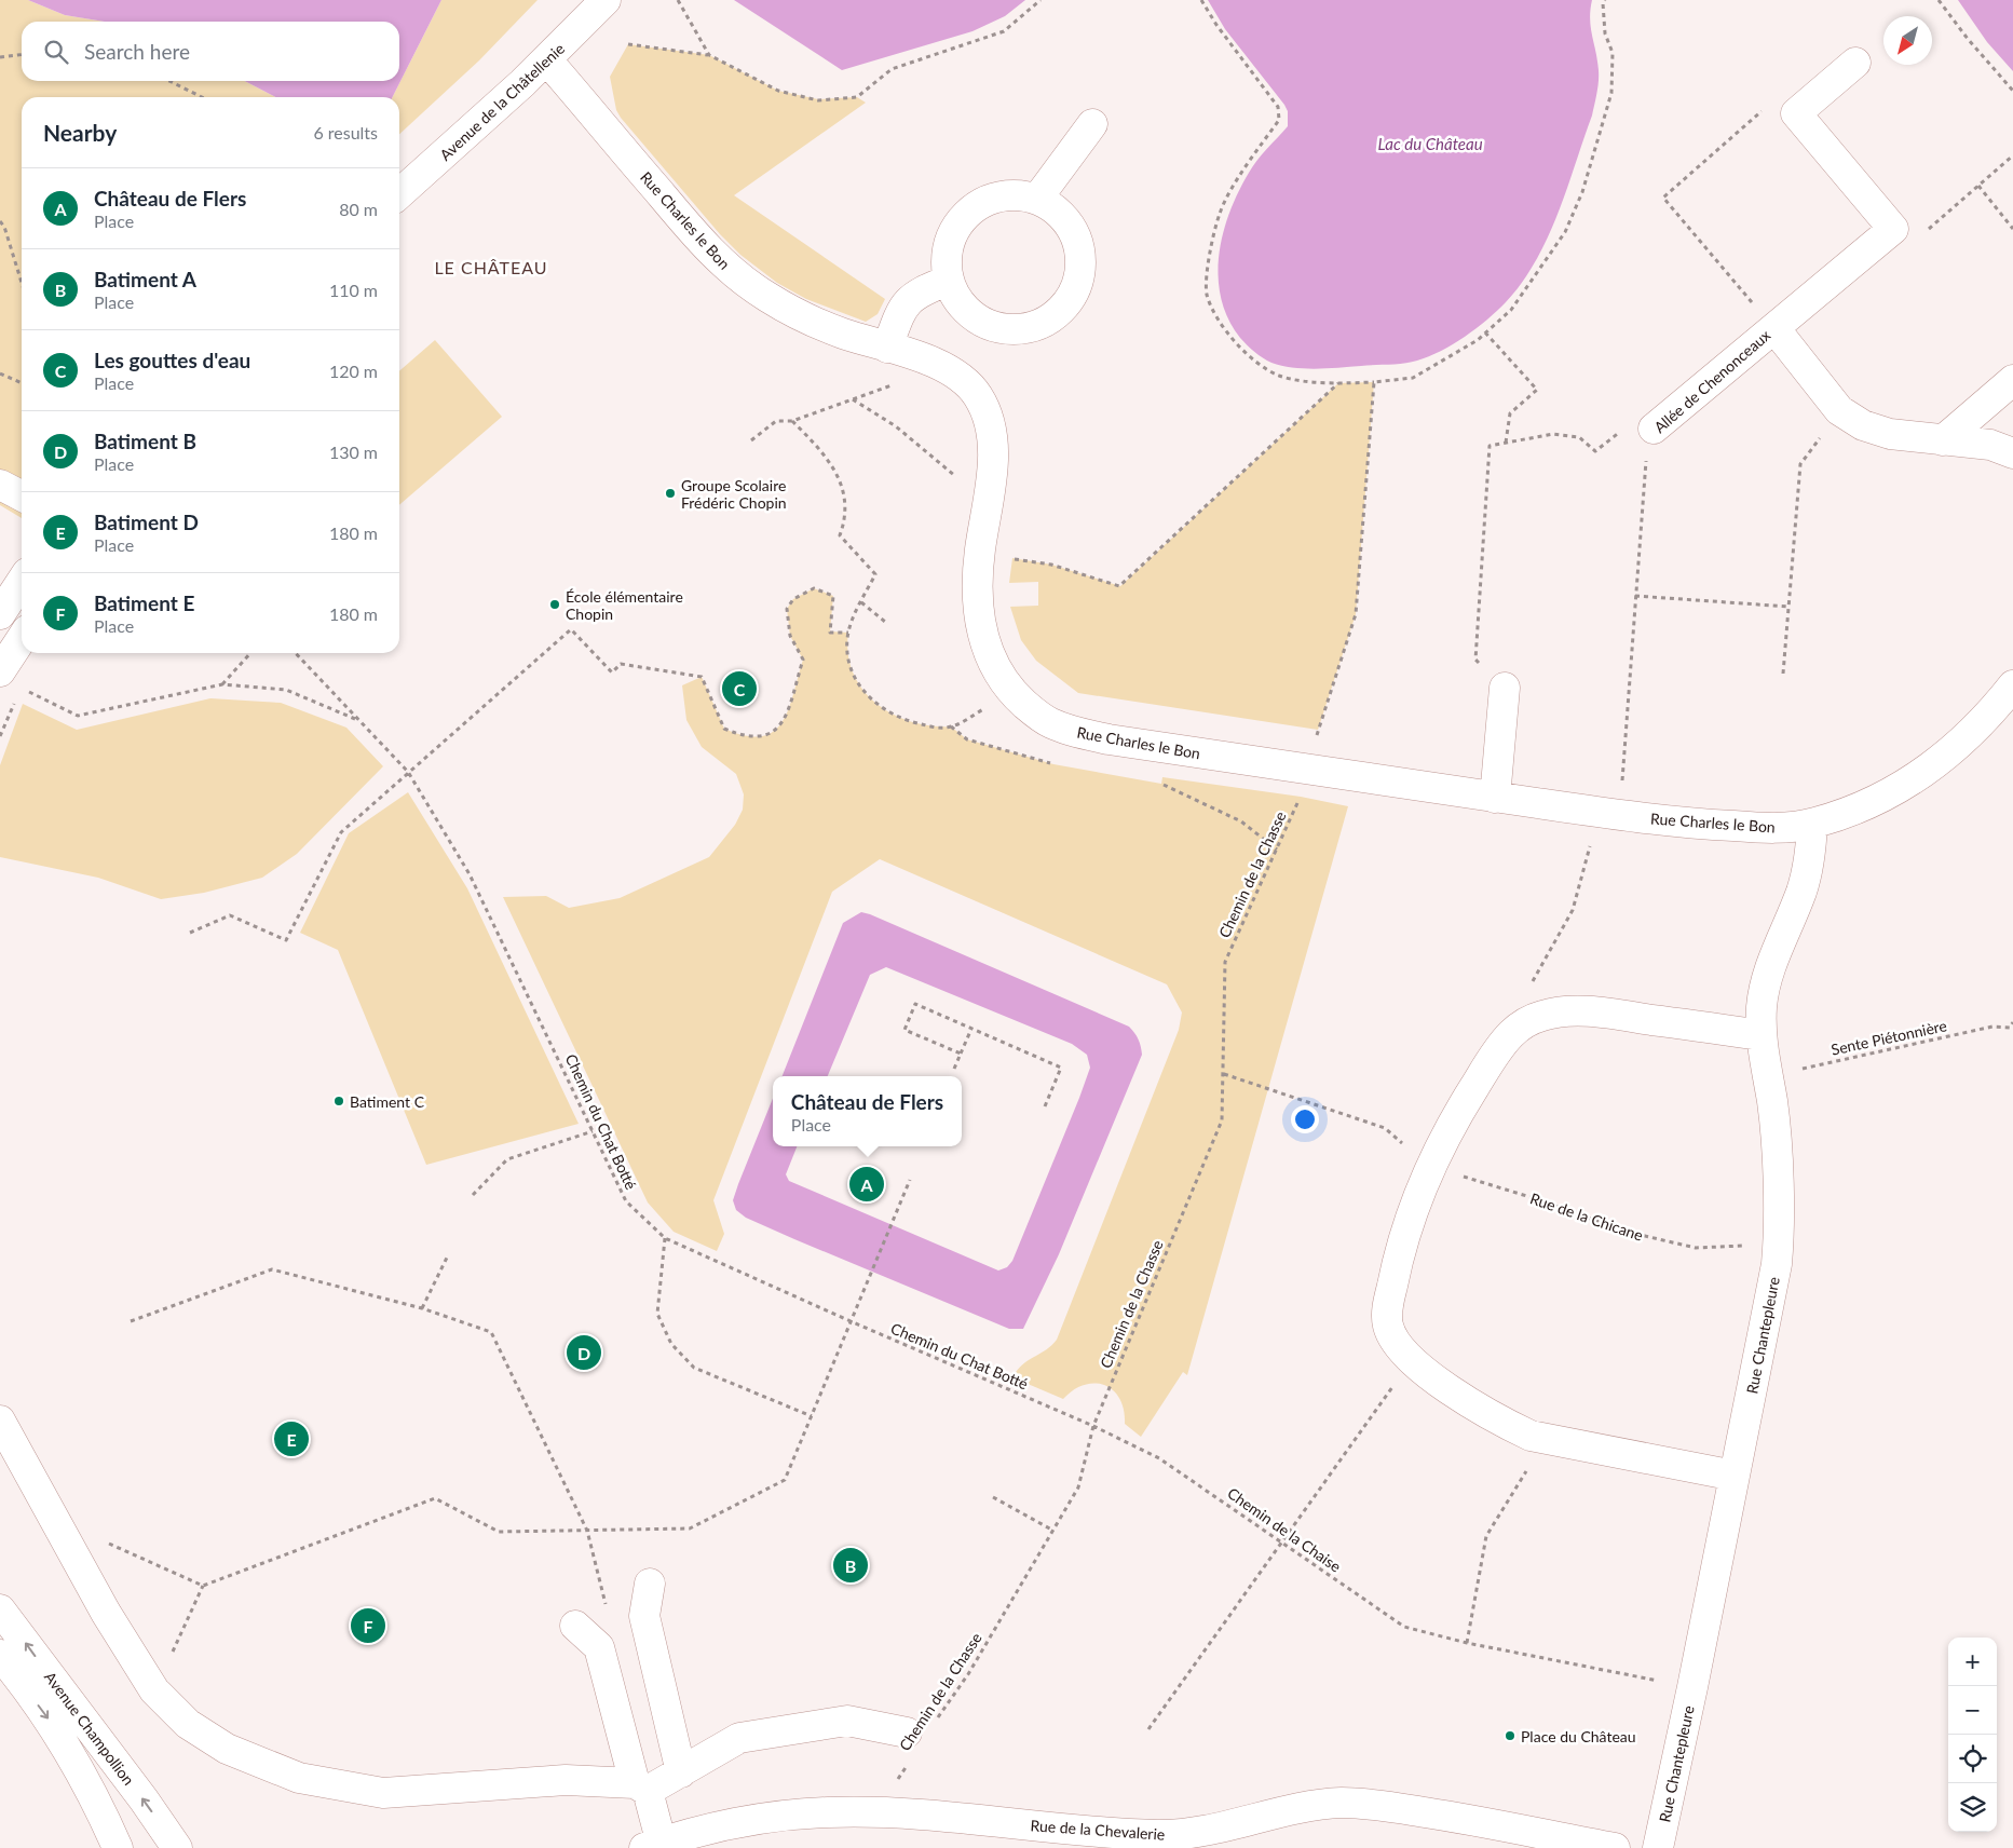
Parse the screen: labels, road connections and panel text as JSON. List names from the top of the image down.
{
  "streets": {
    "street": [
      "Avenue de la Châtellenie",
      "Rue Charles le Bon",
      "Allée de Chenonceaux",
      "Rue Chantepleure",
      "Avenue Champollion",
      "Rue de la Chevalerie"
    ],
    "path": [
      "Chemin de la Chasse",
      "Sente Piétonnière",
      "Chemin du Chat Botté",
      "Rue de la Chicane",
      "Chemin de la Chaise"
    ]
  },
  "crossings": [
    ["Avenue de la Châtellenie", "Rue Charles le Bon"],
    ["Rue Charles le Bon", "Chemin de la Chasse"],
    ["Rue Charles le Bon", "Rue Chantepleure"],
    ["Chemin de la Chasse", "Chemin du Chat Botté"],
    ["Chemin de la Chasse", "Rue de la Chicane"],
    ["Chemin de la Chasse", "Chemin de la Chaise"],
    ["Chemin de la Chasse", "Rue de la Chevalerie"],
    ["Sente Piétonnière", "Rue Chantepleure"],
    ["Chemin du Chat Botté", "Chemin de la Chaise"],
    ["Rue de la Chicane", "Rue Chantepleure"]
  ],
  "districts": ["LE CHÂTEAU"],
  "water": ["Lac du Château"],
  "places": [
    "Groupe Scolaire Frédéric Chopin",
    "École élémentaire Chopin",
    "Batiment C",
    "Place du Château"
  ],
  "north": "bottom left",
  "page": {
    "search": "Search here",
    "heading": ["Nearby", "6 results"],
    "list": [
      {
        "mark": "A",
        "name": "Château de Flers",
        "note": "Place",
        "value": "80 m"
      },
      {
        "mark": "B",
        "name": "Batiment A",
        "note": "Place",
        "value": "110 m"
      },
      {
        "mark": "C",
        "name": "Les gouttes d'eau",
        "note": "Place",
        "value": "120 m"
      },
      {
        "mark": "D",
        "name": "Batiment B",
        "note": "Place",
        "value": "130 m"
      },
      {
        "mark": "E",
        "name": "Batiment D",
        "note": "Place",
        "value": "180 m"
      },
      {
        "mark": "F",
        "name": "Batiment E",
        "note": "Place",
        "value": "180 m"
      }
    ],
    "pins": [
      "C",
      "A",
      "D",
      "E",
      "B",
      "F"
    ],
    "popup": ["Château de Flers", "Place"],
    "map_buttons": ["+", "−"]
  }
}
